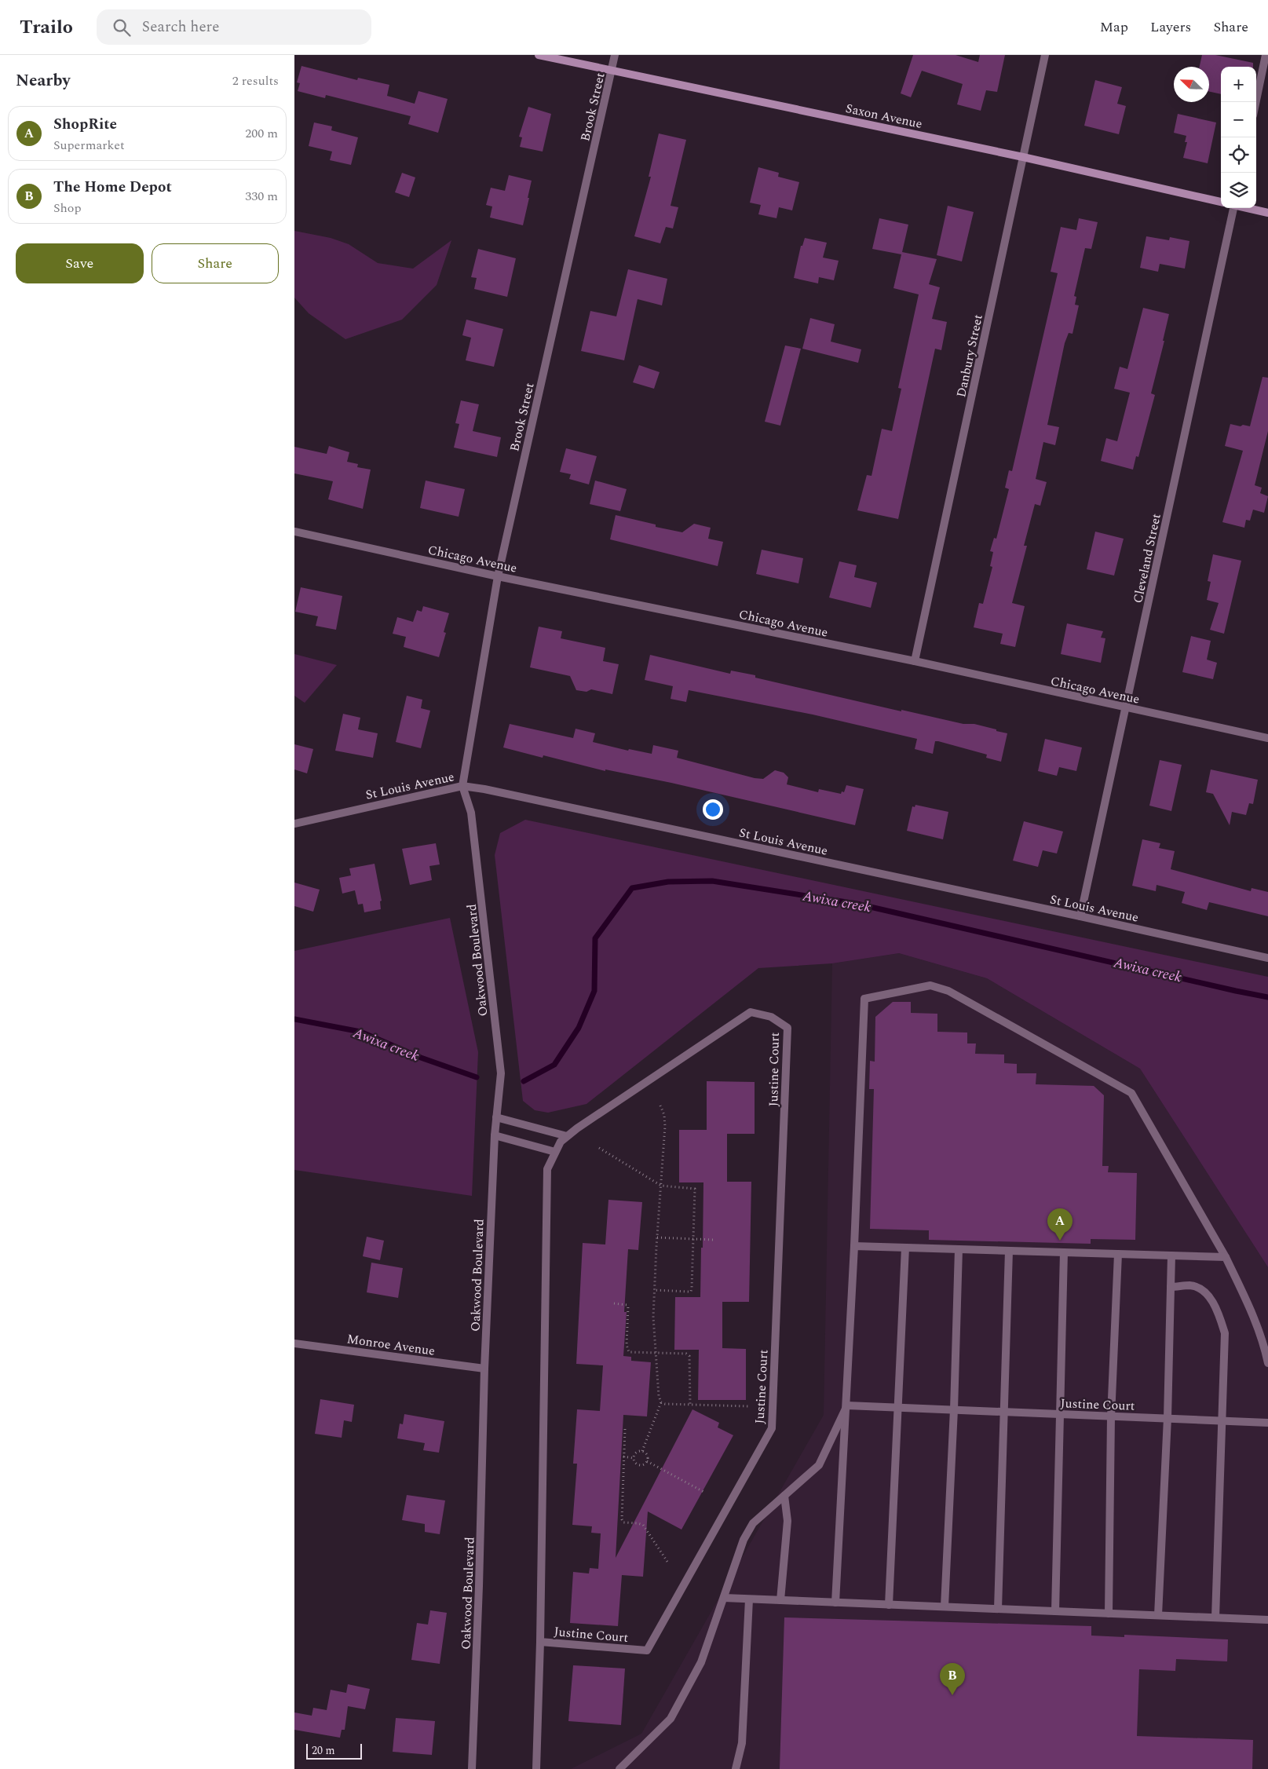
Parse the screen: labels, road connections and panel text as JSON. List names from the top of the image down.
{
  "streets": {
    "street": [
      "Brook Street",
      "Saxon Avenue",
      "Danbury Street",
      "Chicago Avenue",
      "Cleveland Street",
      "St Louis Avenue",
      "Oakwood Boulevard",
      "Justine Court",
      "Monroe Avenue"
    ]
  },
  "crossings": [
    ["Brook Street", "Saxon Avenue"],
    ["Brook Street", "Chicago Avenue"],
    ["Brook Street", "St Louis Avenue"],
    ["Brook Street", "Oakwood Boulevard"],
    ["Saxon Avenue", "Danbury Street"],
    ["Danbury Street", "Chicago Avenue"],
    ["Chicago Avenue", "Cleveland Street"],
    ["Cleveland Street", "St Louis Avenue"],
    ["St Louis Avenue", "Oakwood Boulevard"],
    ["Oakwood Boulevard", "Monroe Avenue"]
  ],
  "water": ["Awixa creek"],
  "scale_bar": "20 m",
  "north": "top left",
  "page": {
    "header": "Trailo",
    "search": "Search here",
    "nav": ["Map", "Layers", "Share"],
    "heading": ["Nearby", "2 results"],
    "map_buttons": ["+", "−"],
    "list": [
      {
        "mark": "A",
        "name": "ShopRite",
        "note": "Supermarket",
        "value": "200 m"
      },
      {
        "mark": "B",
        "name": "The Home Depot",
        "note": "Shop",
        "value": "330 m"
      }
    ],
    "buttons": ["Save", "Share"],
    "pins": ["A", "B"],
    "scale": "20 m"
  }
}
